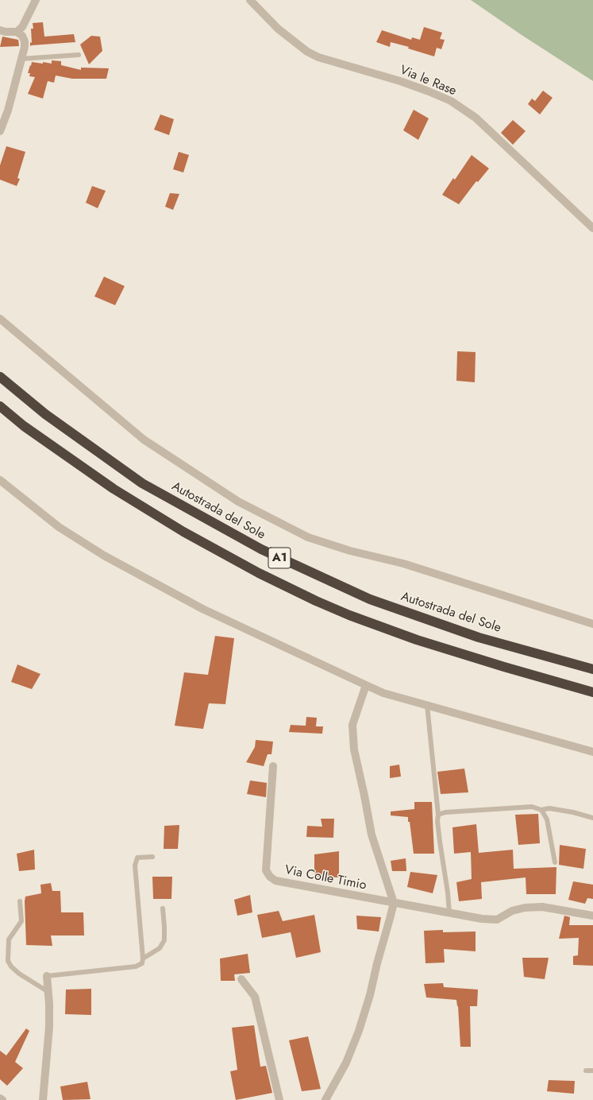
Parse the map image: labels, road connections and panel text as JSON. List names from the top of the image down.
{
  "streets": {
    "highway": ["Autostrada del Sole", "A1"],
    "street": ["Via le Rase", "Via Colle Timio"]
  }
}
